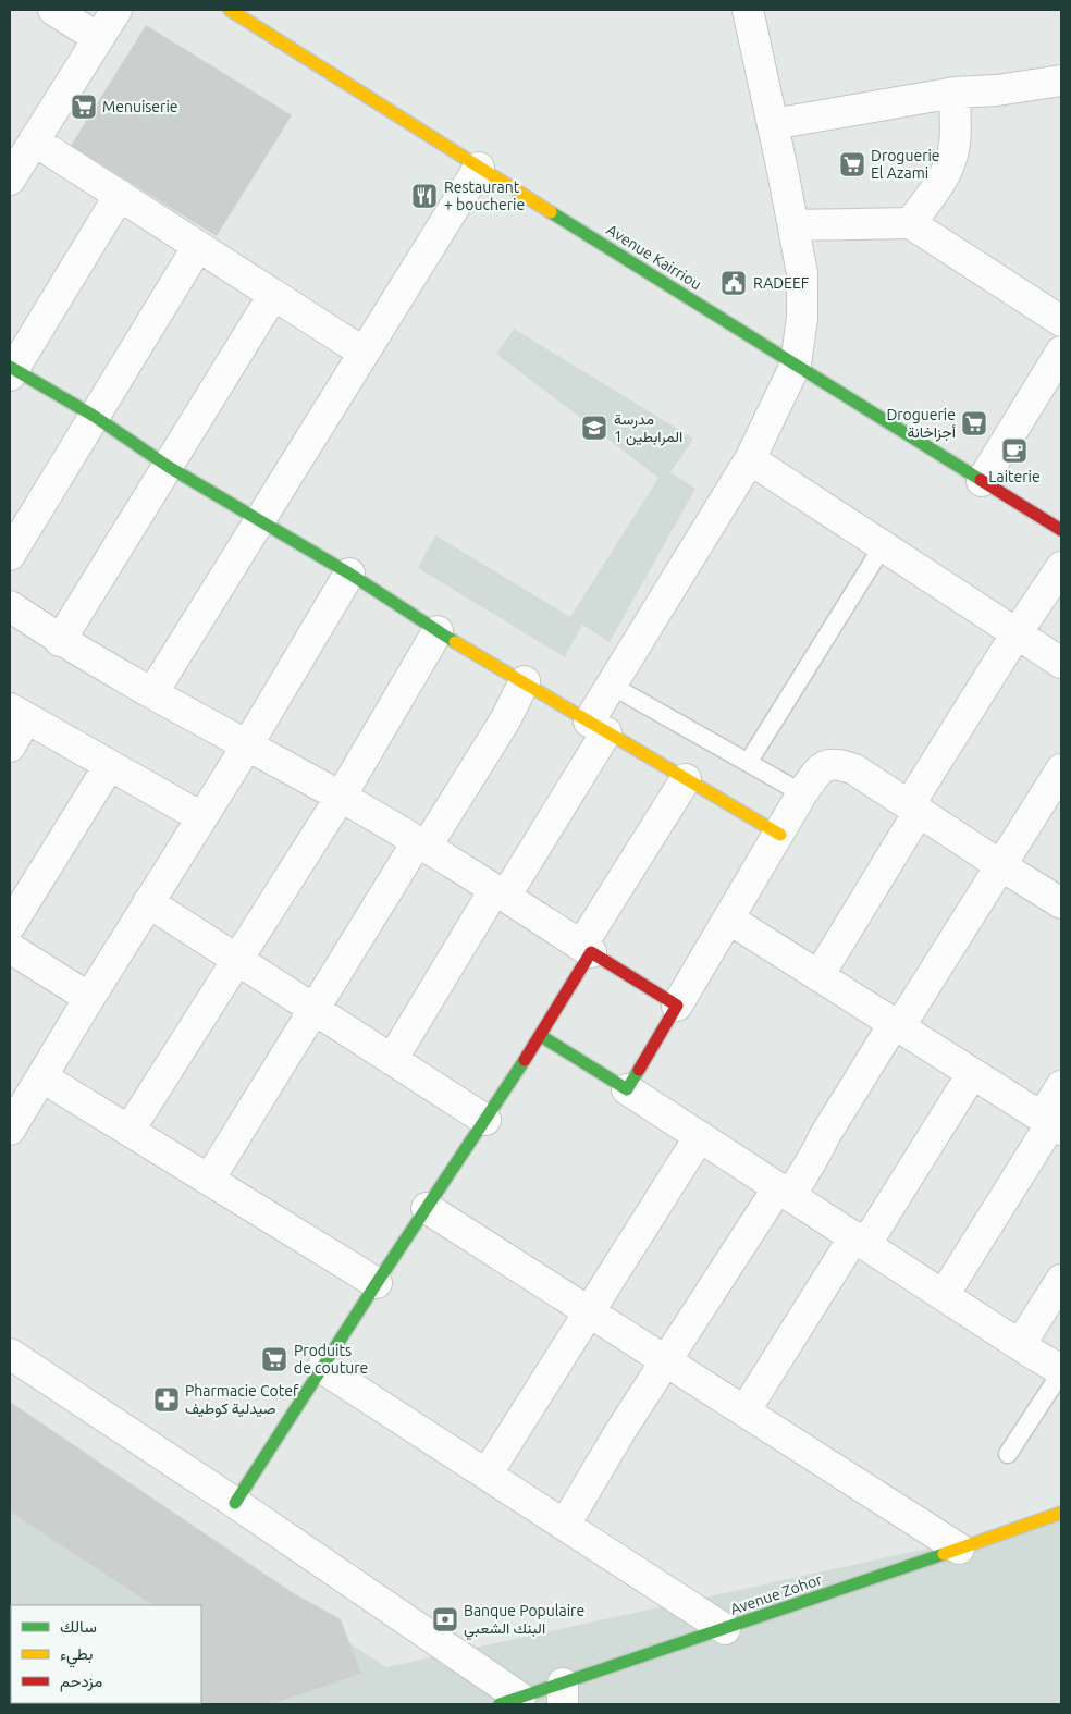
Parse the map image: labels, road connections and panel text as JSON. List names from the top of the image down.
{
  "streets": {
    "street": ["Avenue Kairriou", "Avenue Zohor"]
  },
  "places": {
    "supermarket": [
      "Menuiserie",
      "Droguerie El Azami",
      "Droguerie أجزاخانة",
      "Produits de couture"
    ],
    "restaurant": ["Restaurant + boucherie"],
    "public building": ["RADEEF"],
    "school or university": ["مدرسة المرابطين 1"],
    "cafe": ["Laiterie"],
    "pharmacy": ["Pharmacie Cotef صيدلية كوطيف"],
    "bank": ["Banque Populaire البنك الشعبي"]
  },
  "legend": ["سالك", "بطيء", "مزدحم"]
}
